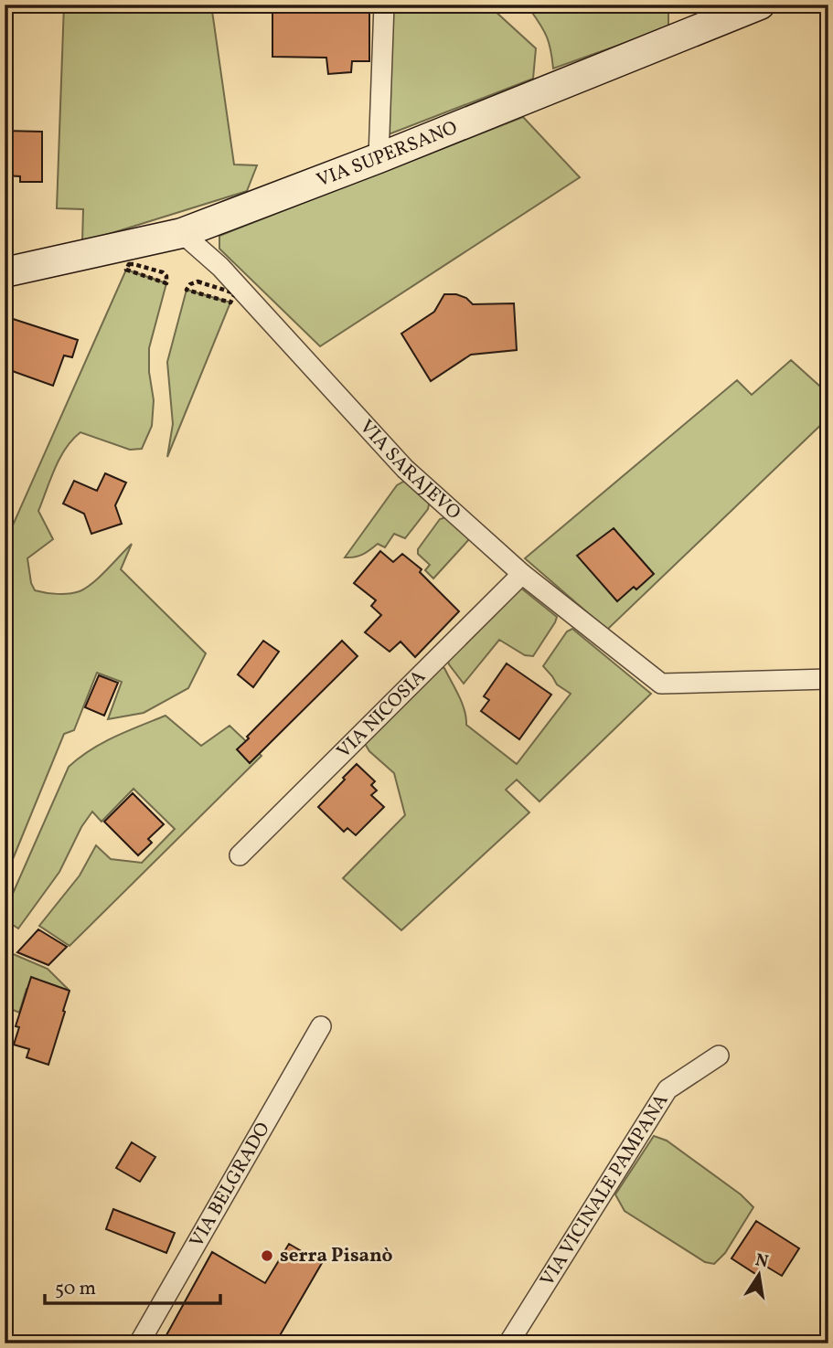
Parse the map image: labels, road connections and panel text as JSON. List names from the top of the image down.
{
  "streets": {
    "street": [
      "VIA SUPERSANO",
      "VIA SARAJEVO",
      "VIA NICOSIA",
      "VIA BELGRADO",
      "VIA VICINALE PAMPANA"
    ]
  },
  "crossings": [
    ["VIA SUPERSANO", "VIA SARAJEVO"],
    ["VIA SARAJEVO", "VIA NICOSIA"]
  ],
  "places": ["serra Pisanò"],
  "scale_bar": "50 m",
  "north": "top"
}
